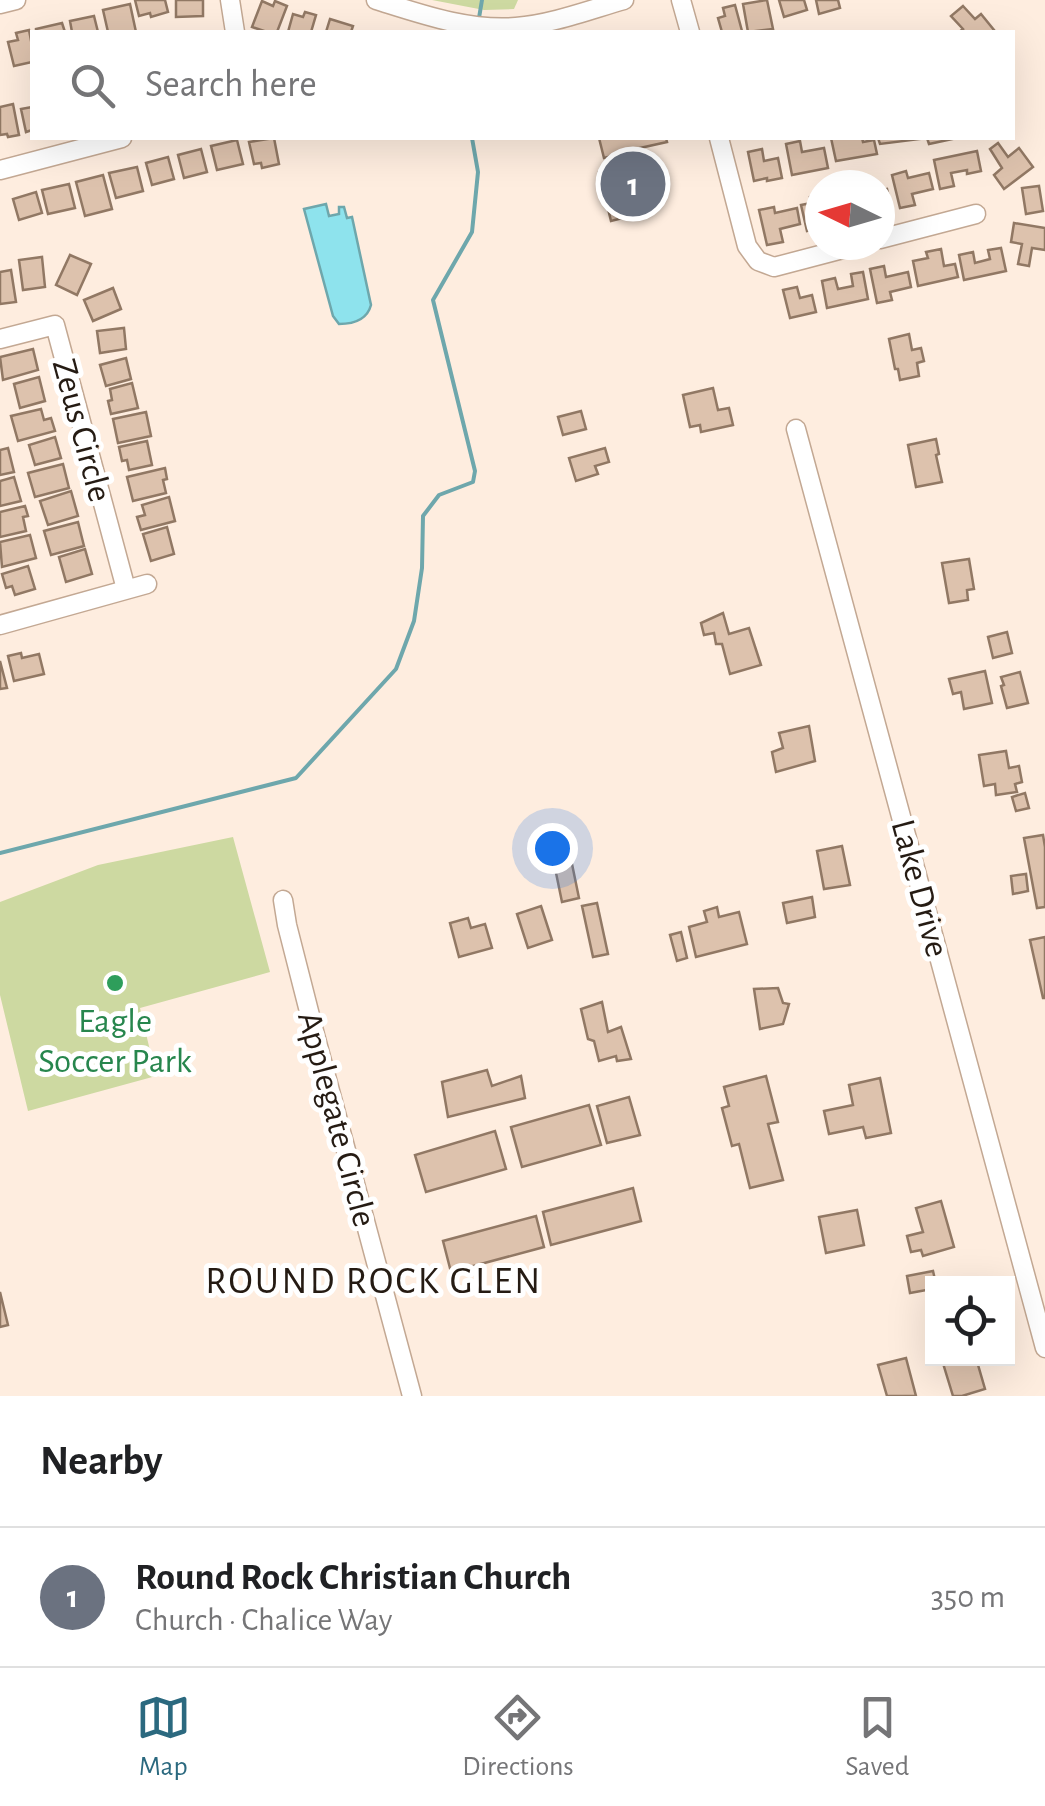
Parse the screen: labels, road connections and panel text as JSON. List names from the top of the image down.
{
  "streets": {
    "street": ["Zeus Circle", "Lake Drive", "Applegate Circle"]
  },
  "districts": ["ROUND ROCK GLEN"],
  "places": ["Eagle Soccer Park"],
  "north": "left",
  "page": {
    "search": "Search here",
    "pins": "1",
    "heading": "Nearby",
    "list": [
      {
        "mark": "1",
        "name": "Round Rock Christian Church",
        "note": "Church · Chalice Way",
        "value": "350 m"
      }
    ],
    "nav": ["Map", "Directions", "Saved"]
  }
}
